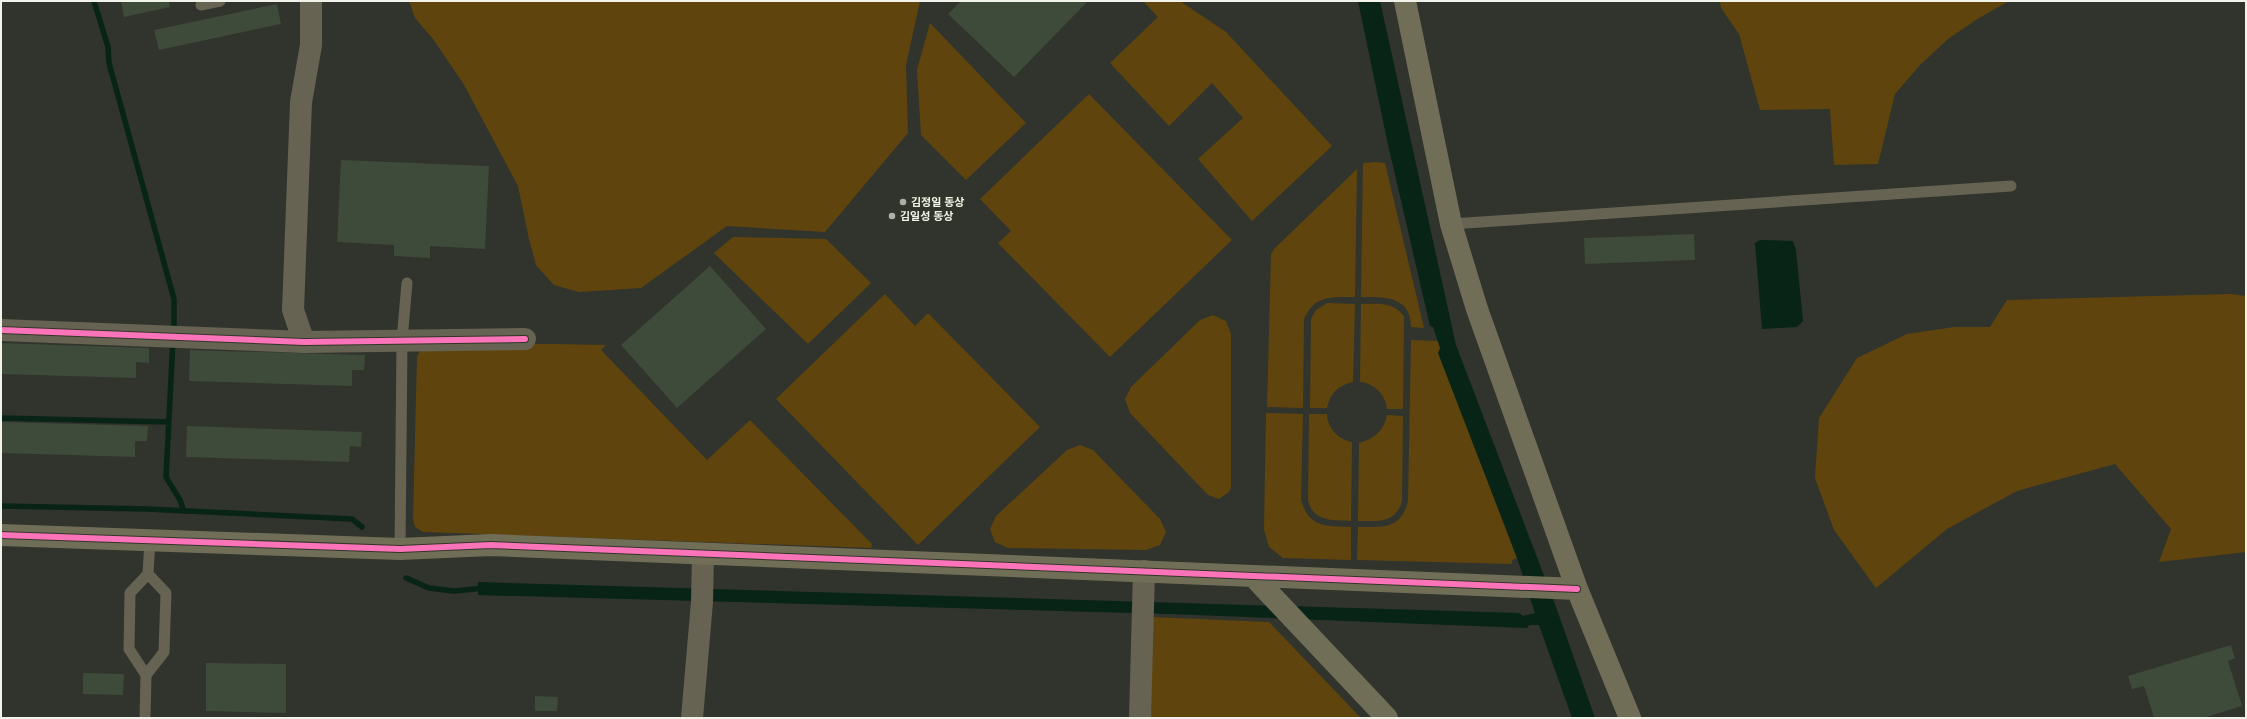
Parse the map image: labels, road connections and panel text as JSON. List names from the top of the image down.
{
  "places": ["김정일 동상", "김일성 동상"]
}
